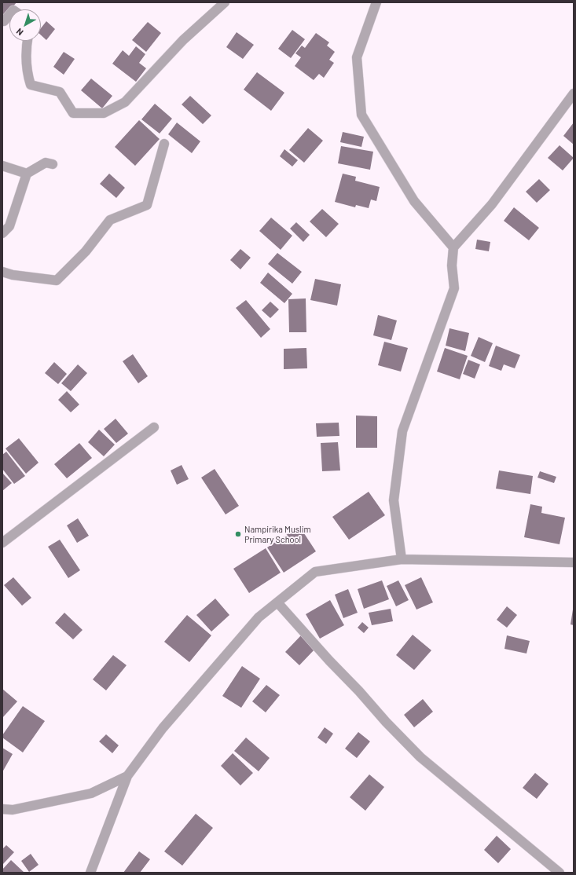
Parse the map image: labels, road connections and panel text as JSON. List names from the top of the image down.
{
  "places": ["Nampirika Muslim Primary School"],
  "north": "bottom left"
}
